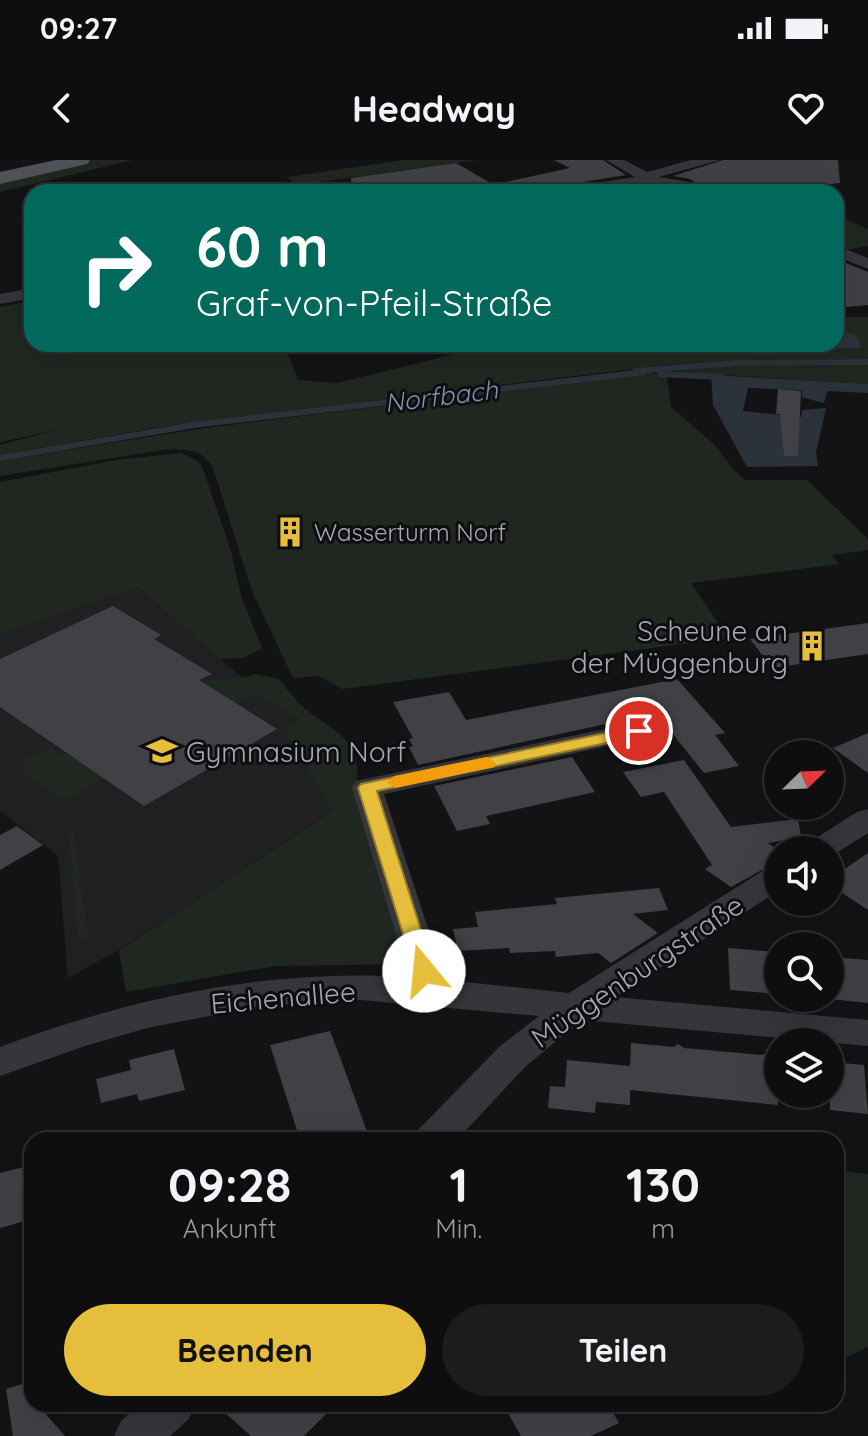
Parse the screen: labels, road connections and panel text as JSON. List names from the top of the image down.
{
  "streets": {
    "street": ["Müggenburgstraße", "Eichenallee"]
  },
  "crossings": [
    ["Müggenburgstraße", "Eichenallee"]
  ],
  "water": ["Norfbach"],
  "places": {
    "building": ["Wasserturm Norf", "Scheune an der Müggenburg"],
    "school or university": ["Gymnasium Norf"]
  },
  "north": "top right",
  "page": {
    "status": "09:27",
    "header": "Headway",
    "turn": ["60 m", "Graf-von-Pfeil-Straße"],
    "eta": [
      "09:28",
      "Ankunft",
      "1",
      "Min.",
      "130",
      "m"
    ],
    "buttons": ["Beenden", "Teilen"]
  }
}
